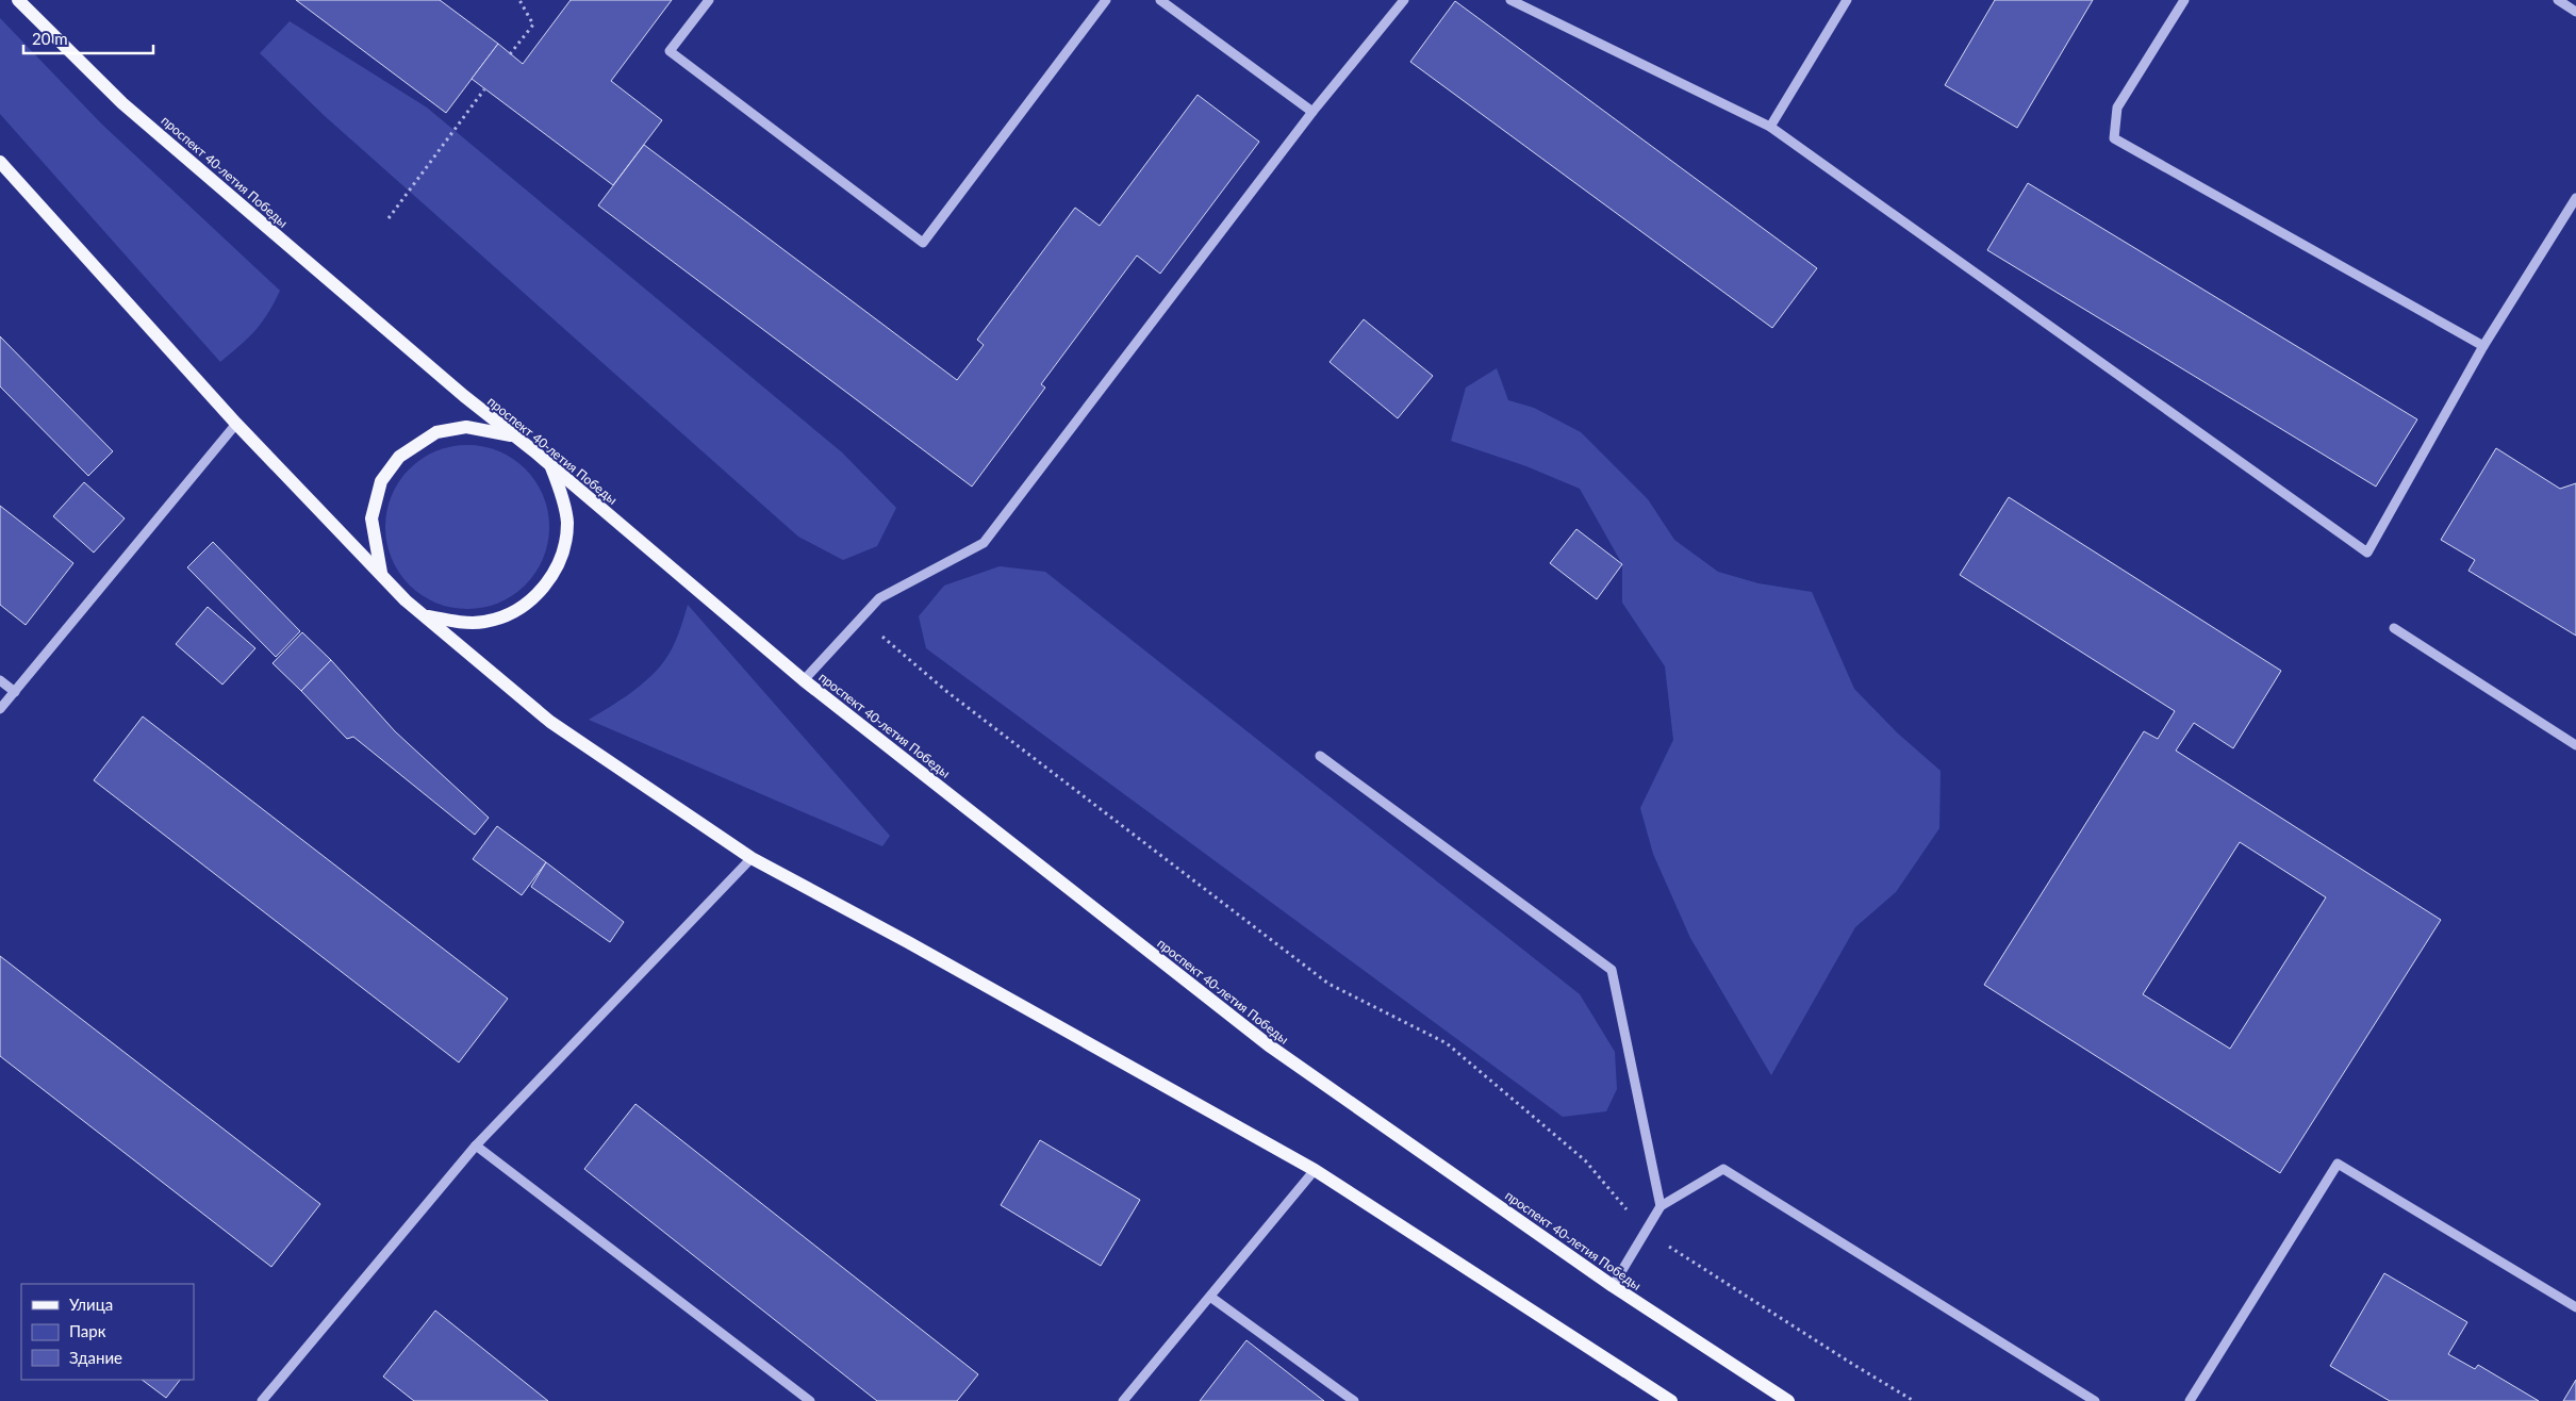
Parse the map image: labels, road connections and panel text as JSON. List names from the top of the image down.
{
  "streets": {
    "main road": ["проспект 40-летия Победы"]
  },
  "legend": ["Улица", "Парк", "Здание"],
  "scale_bar": "20 m"
}
